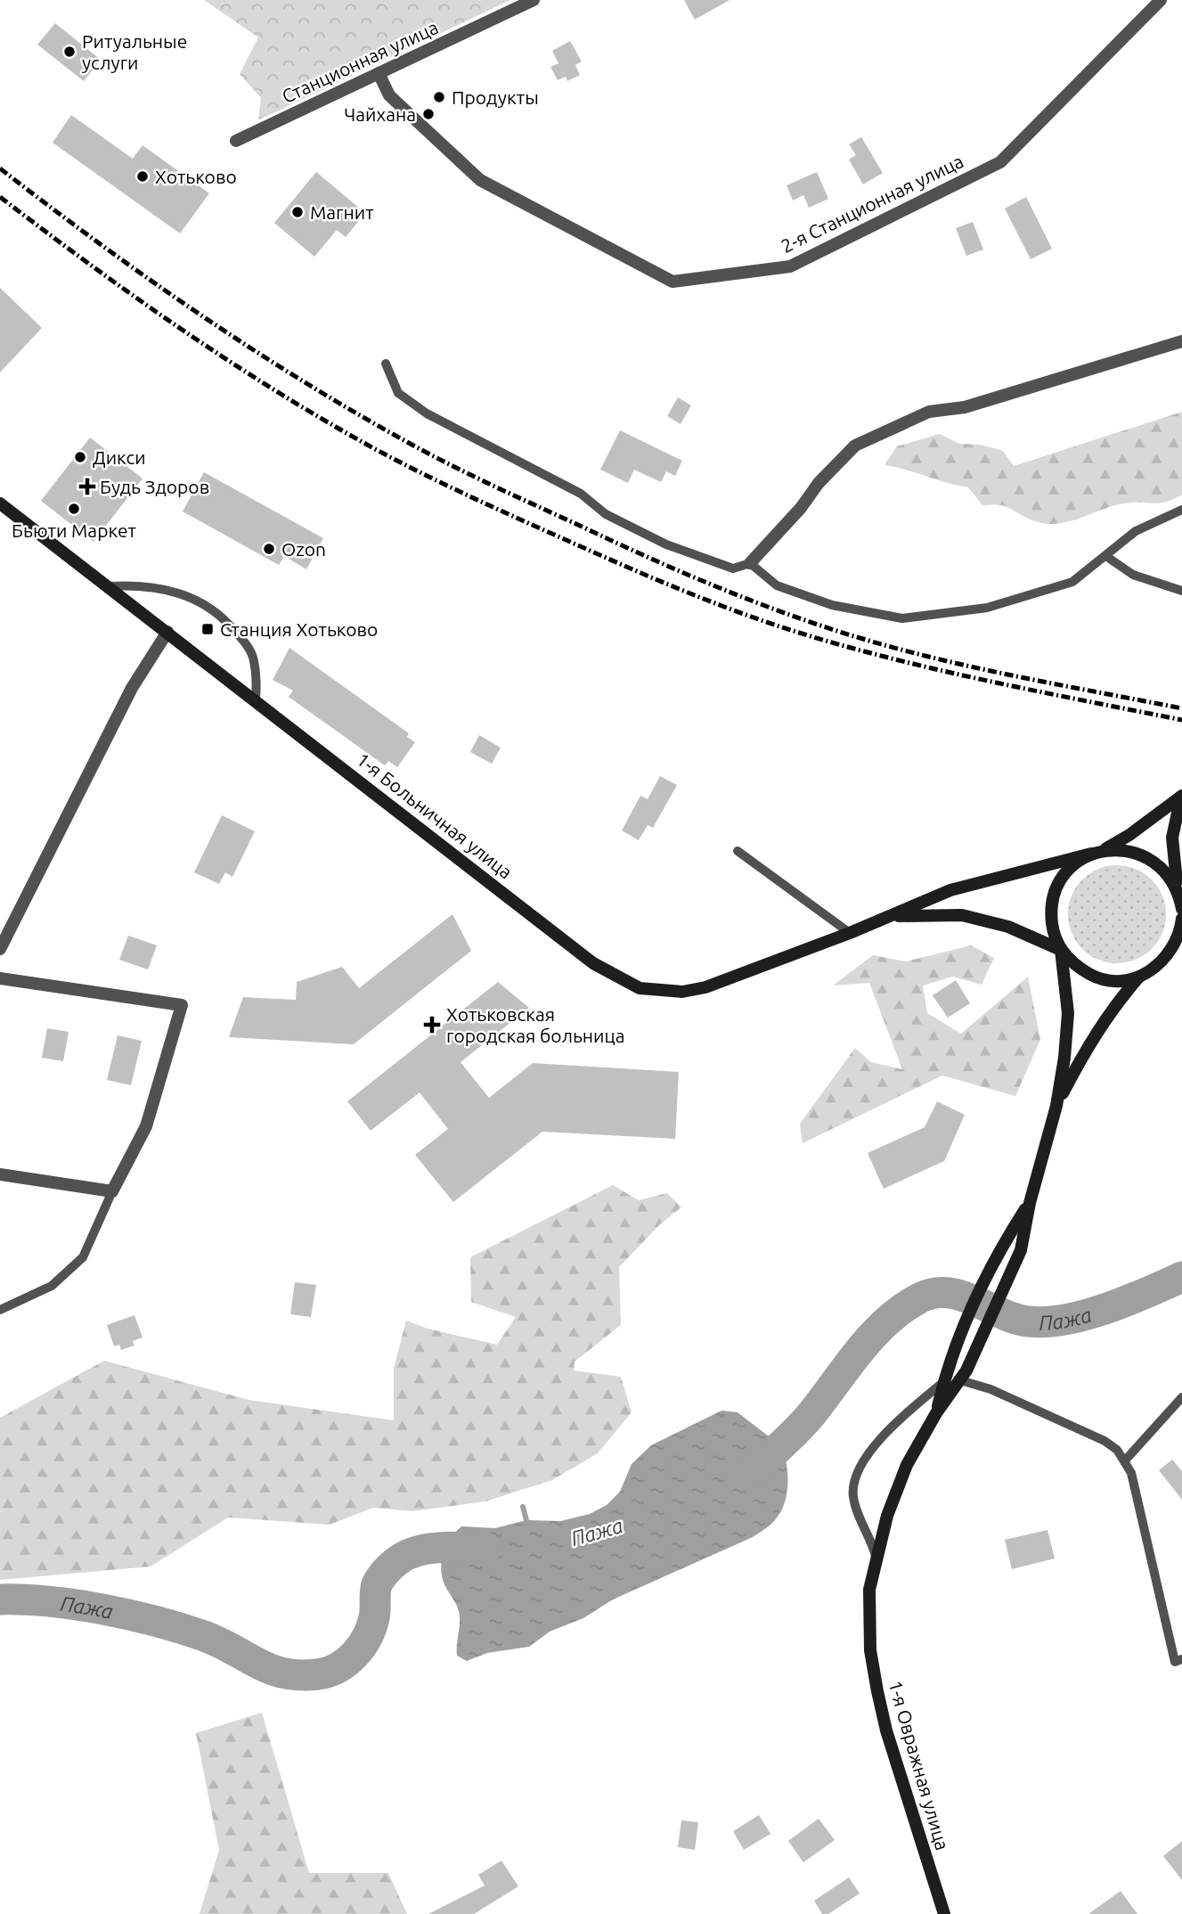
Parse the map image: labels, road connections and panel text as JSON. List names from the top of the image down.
{
  "streets": {
    "main road": ["1-я Больничная улица", "1-я Овражная улица"],
    "street": ["Станционная улица", "2-я Станционная улица"]
  },
  "crossings": [
    ["Станционная улица", "2-я Станционная улица"]
  ],
  "water": ["Пажа"],
  "places": {
    "other": [
      "Ритуальные услуги",
      "Продукты",
      "Чайхана",
      "Хотьково",
      "Магнит",
      "Дикси",
      "Бьюти Маркет",
      "Ozon"
    ],
    "health": ["Будь Здоров", "Хотьковская городская больница"],
    "transit": ["Станция Хотьково"]
  }
}
